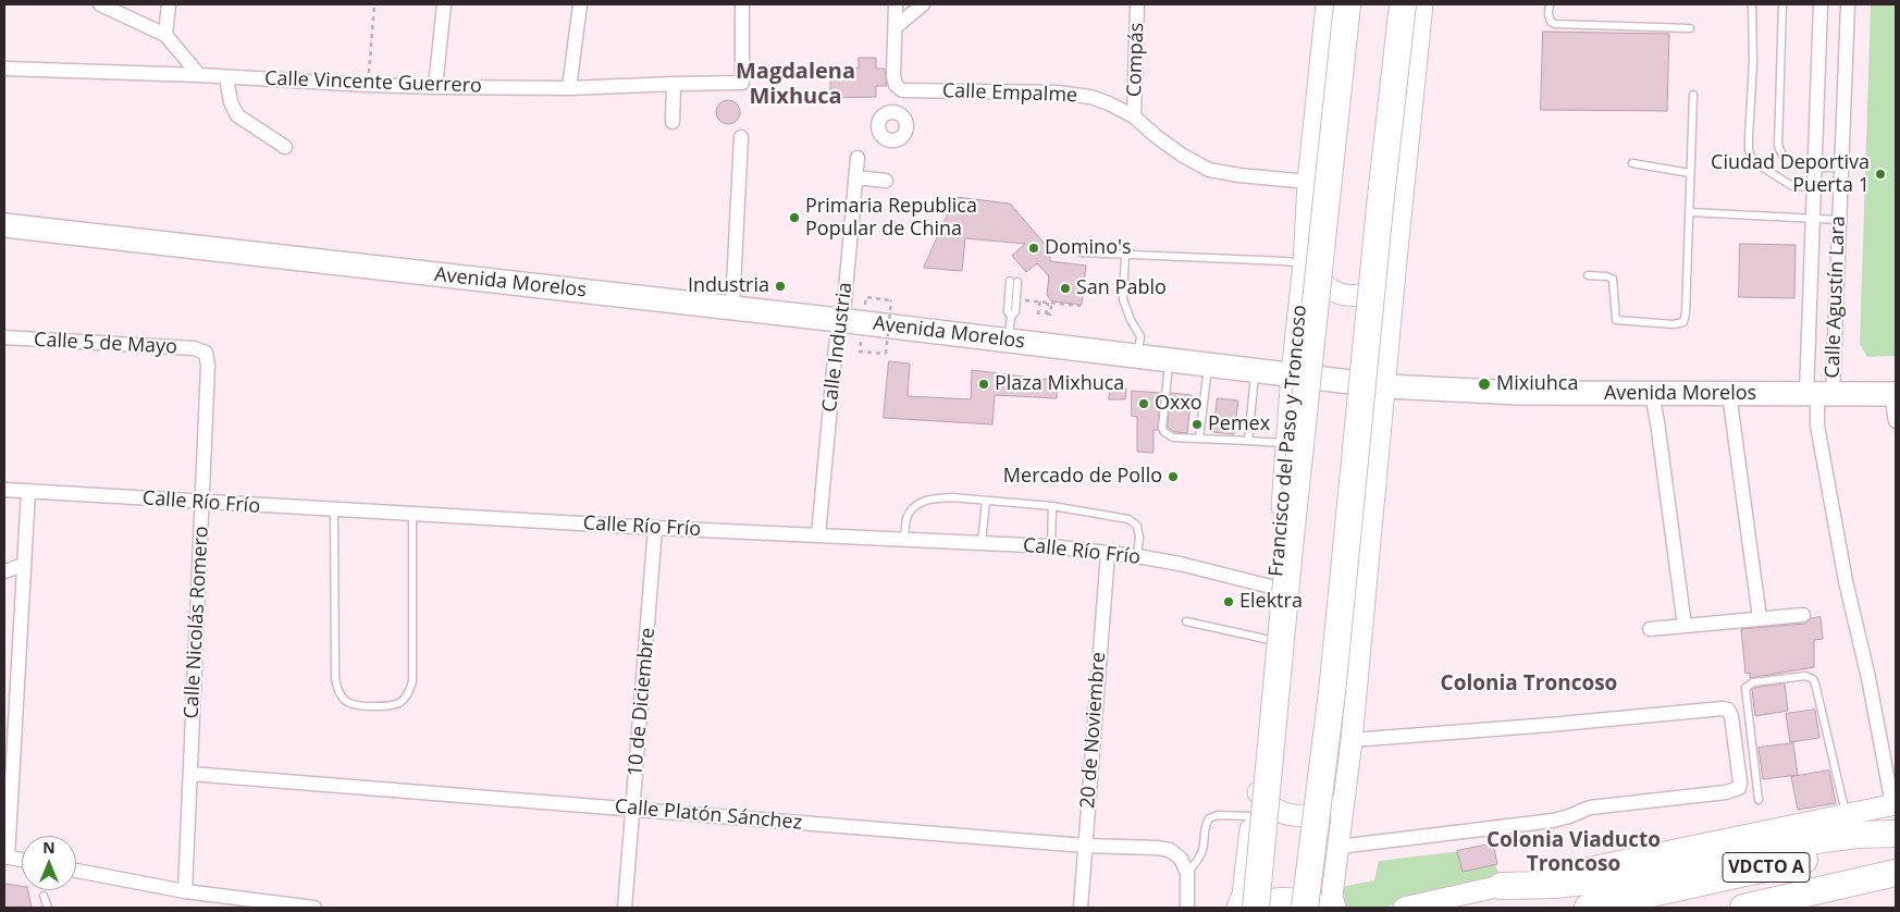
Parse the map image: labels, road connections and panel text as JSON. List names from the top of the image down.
{
  "streets": {
    "highway": ["Francisco del Paso y Troncoso", "VDCTO A"],
    "main road": ["Avenida Morelos"],
    "street": [
      "Compás",
      "Calle Vincente Guerrero",
      "Calle Empalme",
      "Calle Agustín Lara",
      "Calle 5 de Mayo",
      "Calle Industria",
      "Calle Río Frío",
      "Calle Nicolás Romero",
      "10 de Diciembre",
      "20 de Noviembre",
      "Calle Platón Sánchez"
    ]
  },
  "crossings": [
    ["Compás", "Calle Empalme"],
    ["Calle Empalme", "Francisco del Paso y Troncoso"],
    ["Avenida Morelos", "Calle Agustín Lara"],
    ["Avenida Morelos", "Calle Industria"],
    ["Avenida Morelos", "Francisco del Paso y Troncoso"],
    ["Calle 5 de Mayo", "Calle Nicolás Romero"],
    ["Calle Industria", "Calle Río Frío"],
    ["Francisco del Paso y Troncoso", "Calle Río Frío"],
    ["Calle Río Frío", "Calle Nicolás Romero"],
    ["Calle Río Frío", "10 de Diciembre"],
    ["Calle Río Frío", "20 de Noviembre"],
    ["Calle Nicolás Romero", "Calle Platón Sánchez"],
    ["10 de Diciembre", "Calle Platón Sánchez"],
    ["20 de Noviembre", "Calle Platón Sánchez"]
  ],
  "districts": ["Magdalena Mixhuca", "Colonia Troncoso", "Colonia Viaducto Troncoso"],
  "places": [
    "Ciudad Deportiva Puerta 1",
    "Primaria Republica Popular de China",
    "Domino's",
    "Industria",
    "San Pablo",
    "Plaza Mixhuca",
    "Mixiuhca",
    "Oxxo",
    "Pemex",
    "Mercado de Pollo",
    "Elektra"
  ],
  "north": "top"
}
